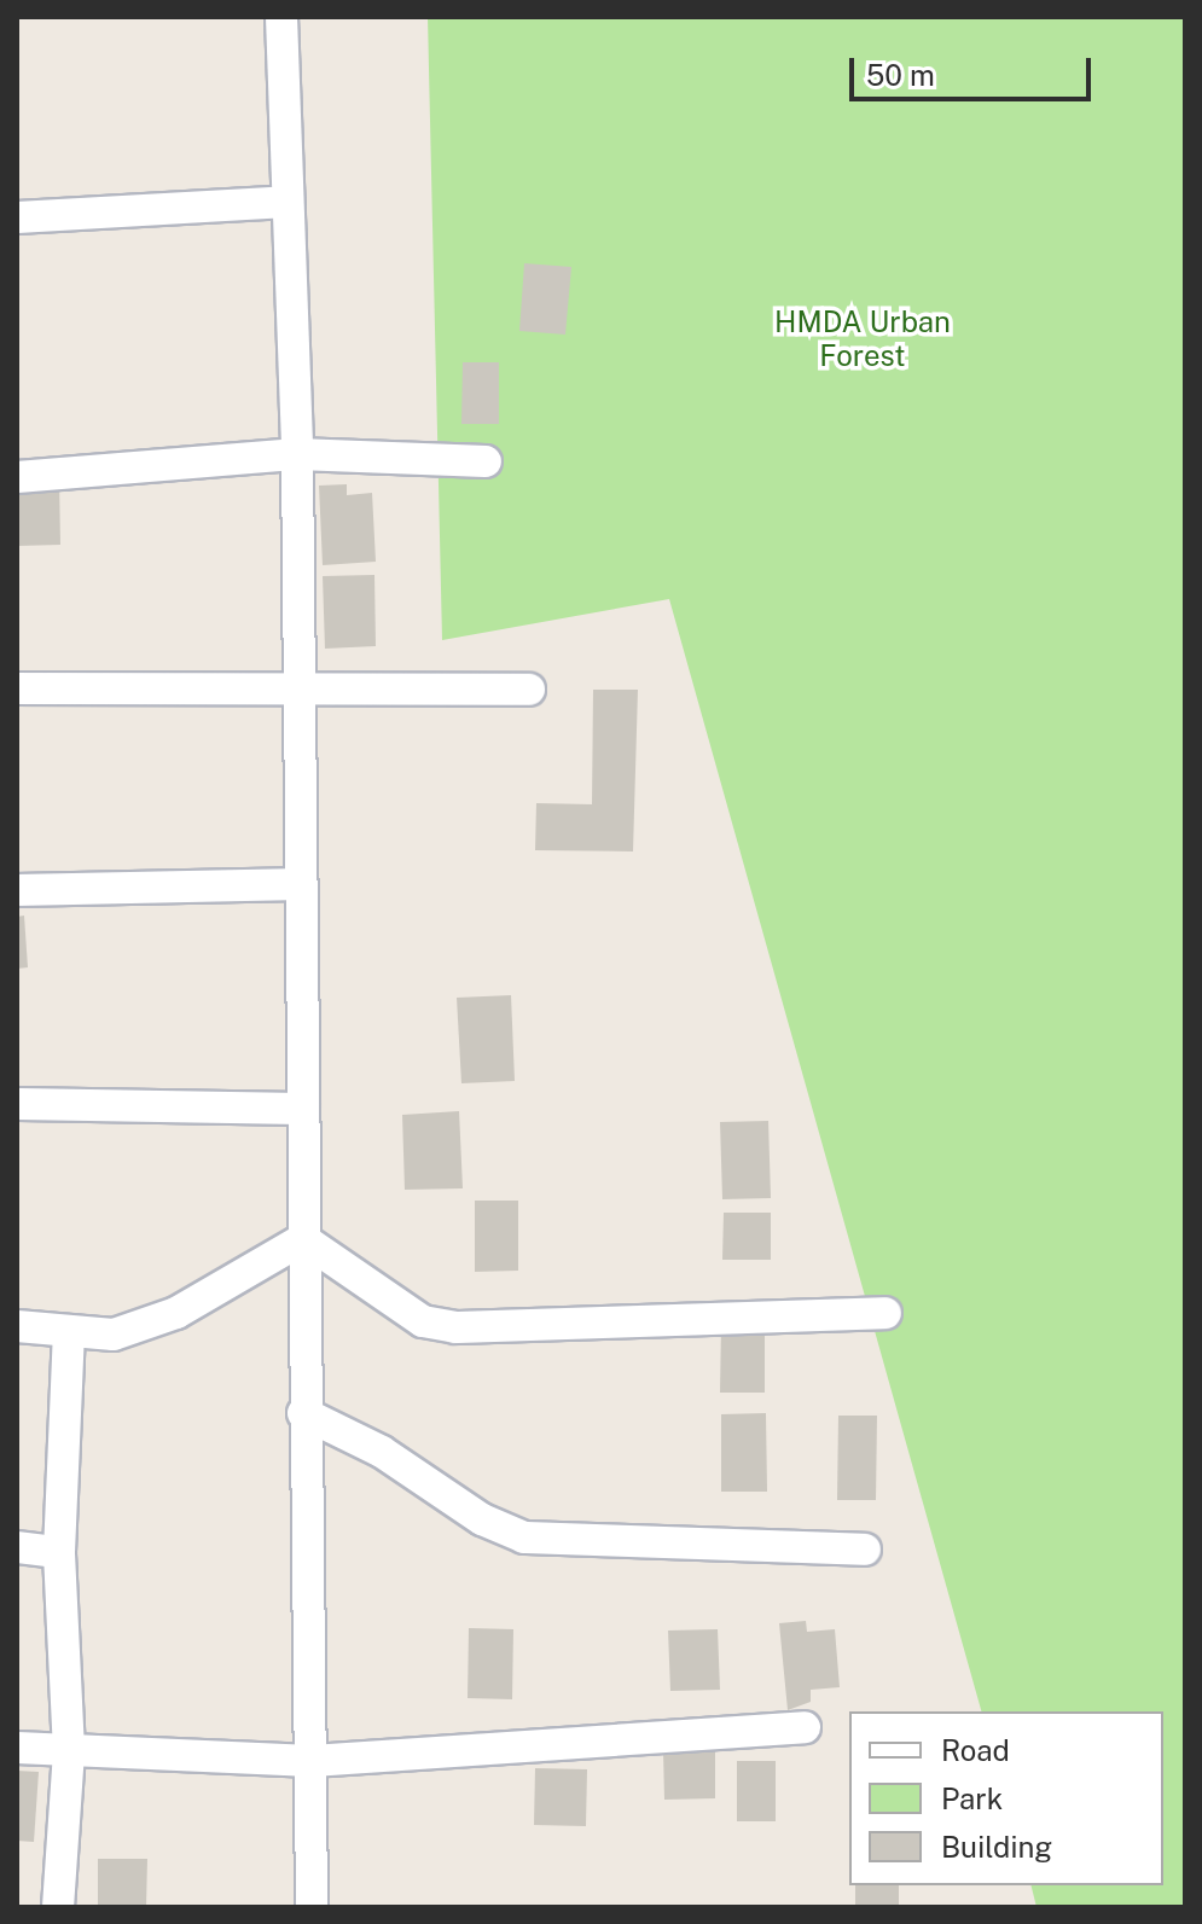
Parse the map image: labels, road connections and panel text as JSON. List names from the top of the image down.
{
  "parks": ["HMDA Urban Forest"],
  "legend": ["Road", "Park", "Building"],
  "scale_bar": "50 m"
}
